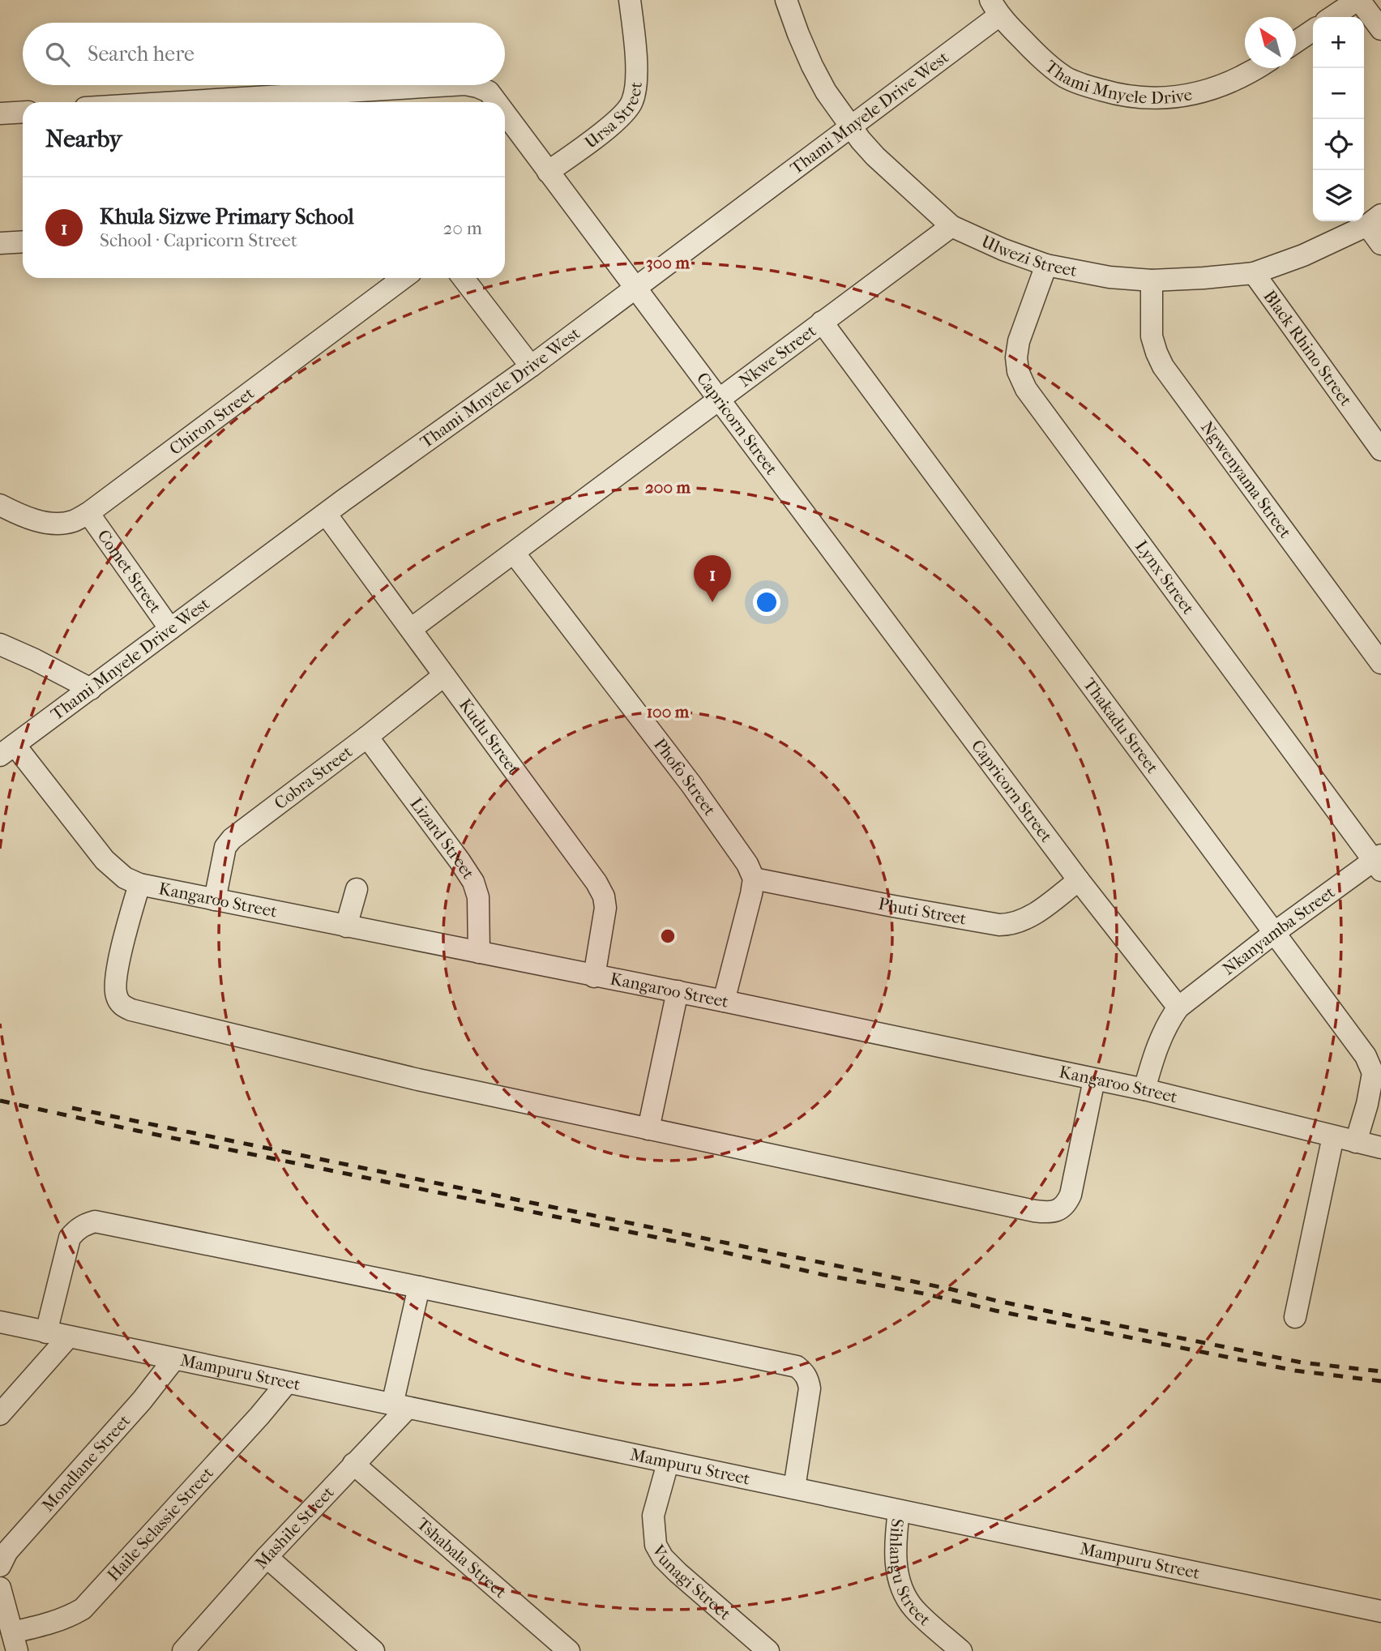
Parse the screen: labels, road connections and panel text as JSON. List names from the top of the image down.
{
  "streets": {
    "street": [
      "Thami Mnyele Drive",
      "Ursa Street",
      "Thami Mnyele Drive West",
      "Ulwezi Street",
      "Black Rhino Street",
      "Nkwe Street",
      "Chiron Street",
      "Capricorn Street",
      "Ngwenyama Street",
      "Comet Street",
      "Lynx Street",
      "Thakadu Street",
      "Kudu Street",
      "Cobra Street",
      "Phofo Street",
      "Lizard Street",
      "Kangaroo Street",
      "Phuti Street",
      "Nkanyamba Street",
      "Mampuru Street",
      "Mondlane Street",
      "Haile Selassie Street",
      "Mashile Street",
      "Tshabala Street",
      "Sihlangu Street",
      "Vunagi Street"
    ]
  },
  "crossings": [
    ["Thami Mnyele Drive", "Thami Mnyele Drive West"],
    ["Ursa Street", "Capricorn Street"],
    ["Thami Mnyele Drive West", "Ulwezi Street"],
    ["Thami Mnyele Drive West", "Capricorn Street"],
    ["Thami Mnyele Drive West", "Comet Street"],
    ["Thami Mnyele Drive West", "Kudu Street"],
    ["Thami Mnyele Drive West", "Kangaroo Street"],
    ["Ulwezi Street", "Black Rhino Street"],
    ["Ulwezi Street", "Nkwe Street"],
    ["Ulwezi Street", "Ngwenyama Street"],
    ["Ulwezi Street", "Lynx Street"],
    ["Nkwe Street", "Capricorn Street"],
    ["Nkwe Street", "Thakadu Street"],
    ["Nkwe Street", "Kudu Street"],
    ["Nkwe Street", "Phofo Street"],
    ["Chiron Street", "Comet Street"],
    ["Capricorn Street", "Phuti Street"],
    ["Capricorn Street", "Nkanyamba Street"],
    ["Lynx Street", "Nkanyamba Street"],
    ["Thakadu Street", "Kangaroo Street"],
    ["Thakadu Street", "Nkanyamba Street"],
    ["Kudu Street", "Cobra Street"],
    ["Kudu Street", "Kangaroo Street"],
    ["Cobra Street", "Lizard Street"],
    ["Cobra Street", "Kangaroo Street"],
    ["Phofo Street", "Phuti Street"],
    ["Lizard Street", "Kangaroo Street"],
    ["Mampuru Street", "Mondlane Street"],
    ["Mampuru Street", "Haile Selassie Street"],
    ["Mampuru Street", "Mashile Street"],
    ["Mampuru Street", "Sihlangu Street"],
    ["Mampuru Street", "Vunagi Street"],
    ["Mashile Street", "Tshabala Street"]
  ],
  "north": "top left",
  "page": {
    "map_buttons": ["+", "−"],
    "search": "Search here",
    "heading": "Nearby",
    "list": [
      {
        "mark": "1",
        "name": "Khula Sizwe Primary School",
        "note": "School · Capricorn Street",
        "value": "20 m"
      }
    ],
    "pins": "1"
  },
  "rings": ["300 m", "200 m", "100 m"]
}
